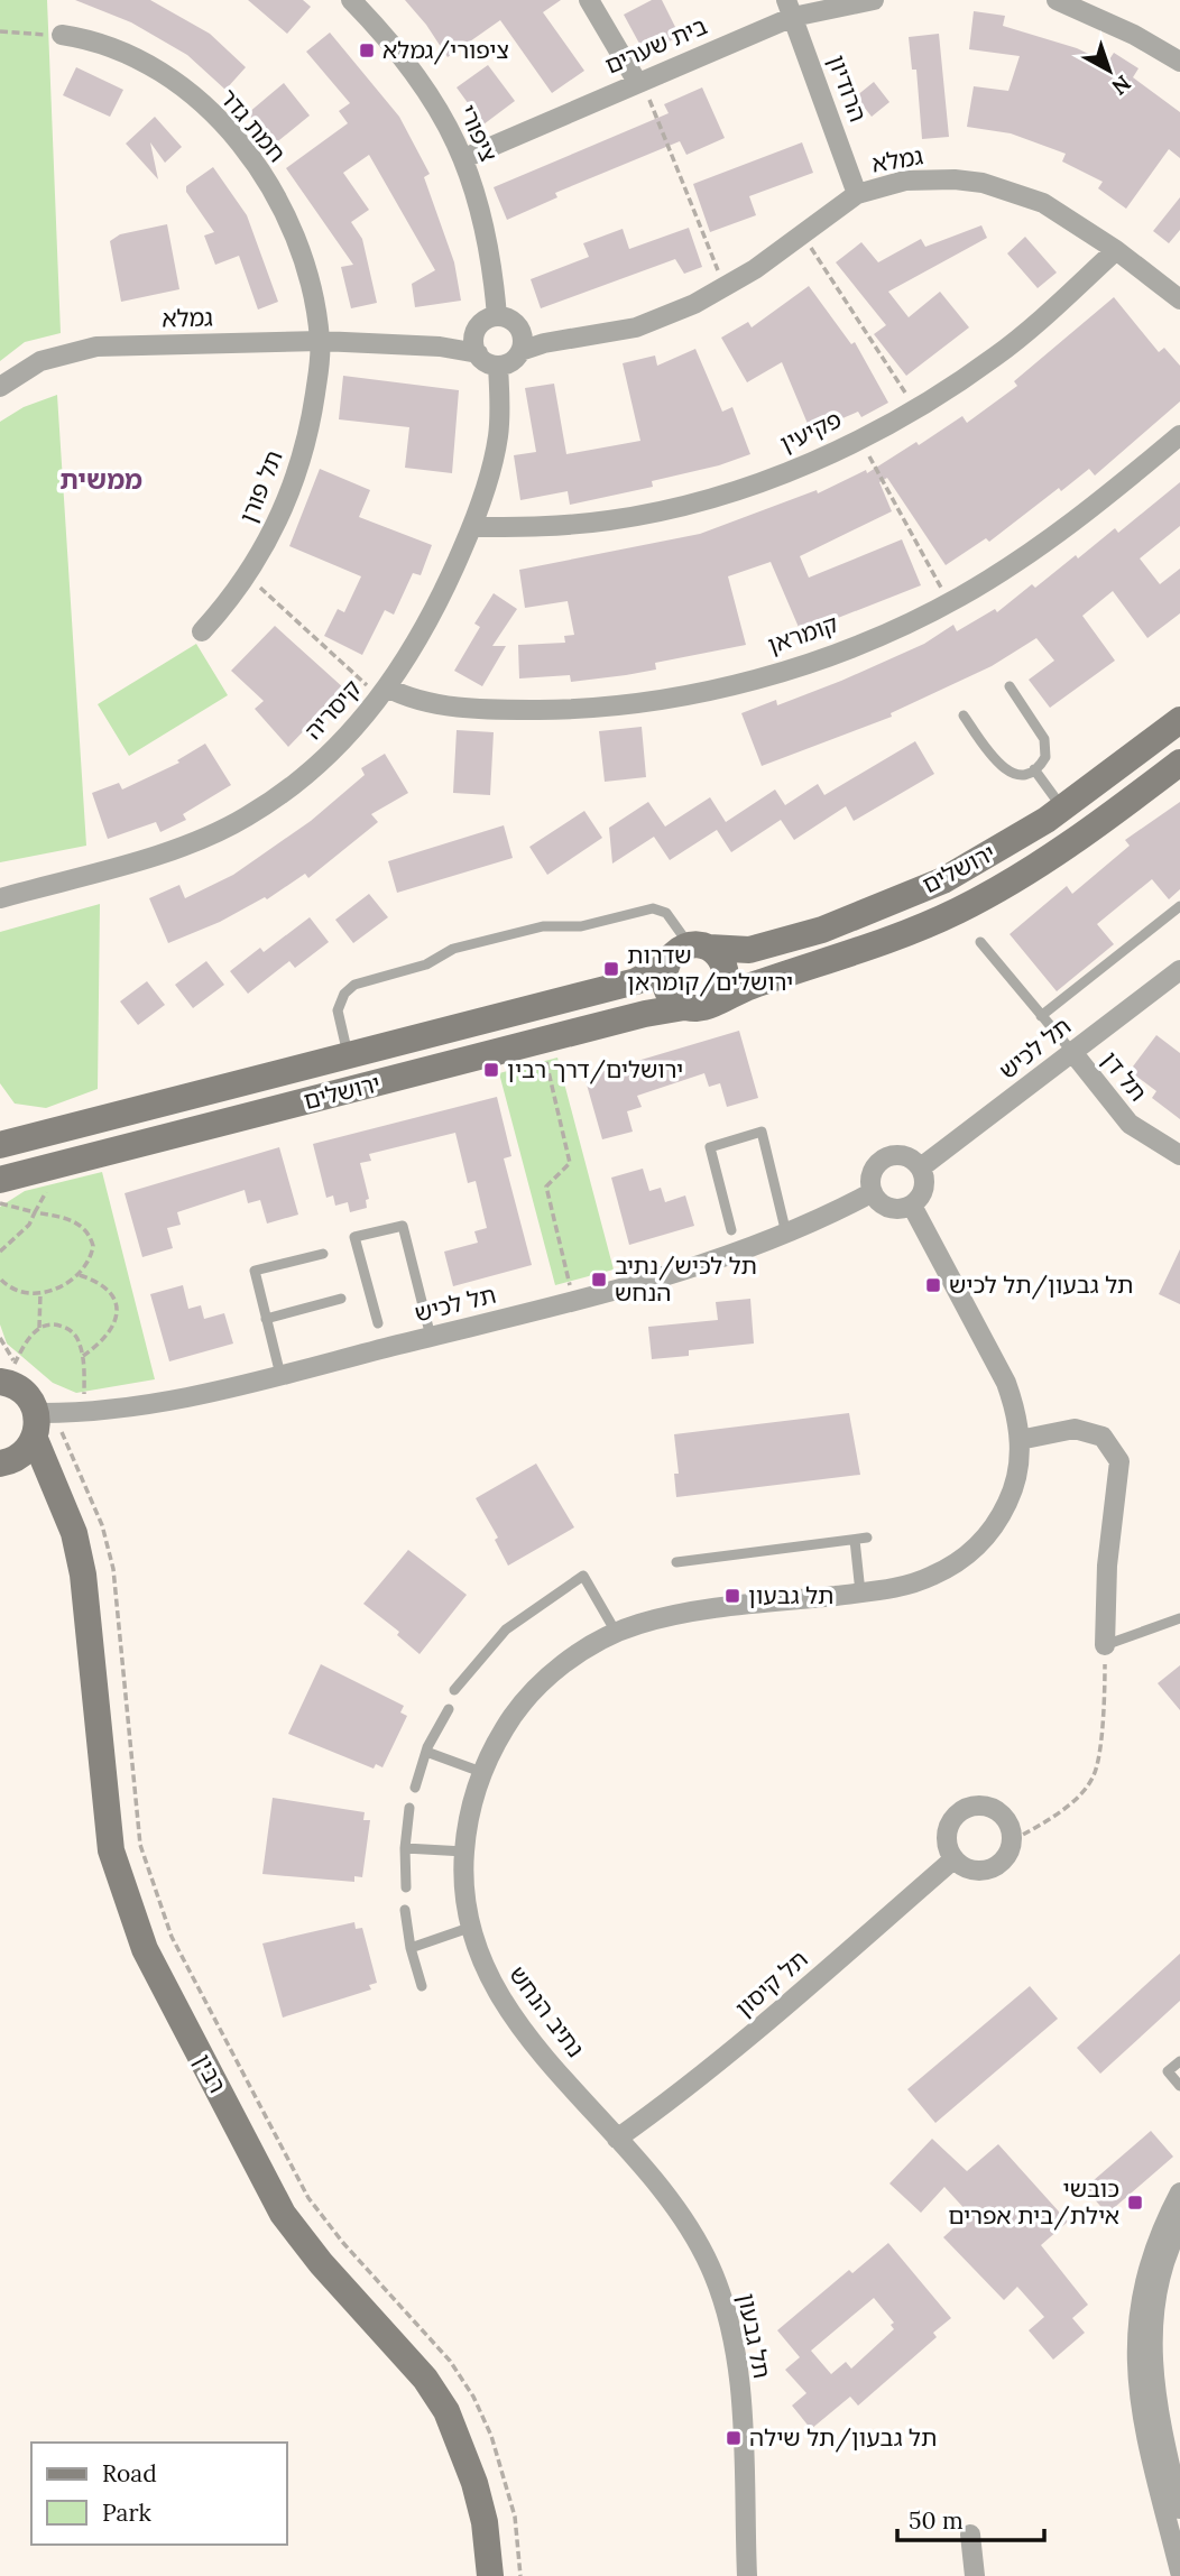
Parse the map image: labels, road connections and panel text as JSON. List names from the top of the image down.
{
  "streets": {
    "main road": ["ירושלים", "רבין"],
    "street": [
      "בית שערים",
      "הרודיון",
      "חמת גדר",
      "ציפורי",
      "גמלא",
      "פקיעין",
      "תל פורן",
      "קומראן",
      "קיסריה",
      "תל לכיש",
      "תל דן",
      "תל קיסון",
      "נתיב הנחש",
      "תל גבעון"
    ]
  },
  "crossings": [
    ["בית שערים", "הרודיון"],
    ["בית שערים", "ציפורי"],
    ["הרודיון", "גמלא"],
    ["חמת גדר", "גמלא"],
    ["חמת גדר", "תל פורן"],
    ["ציפורי", "גמלא"],
    ["ציפורי", "קיסריה"],
    ["גמלא", "פקיעין"],
    ["גמלא", "תל פורן"],
    ["גמלא", "קיסריה"],
    ["פקיעין", "קיסריה"],
    ["קומראן", "קיסריה"],
    ["תל לכיש", "תל דן"],
    ["תל לכיש", "נתיב הנחש"],
    ["תל לכיש", "רבין"],
    ["תל קיסון", "נתיב הנחש"],
    ["תל קיסון", "תל גבעון"],
    ["נתיב הנחש", "תל גבעון"]
  ],
  "districts": ["ממשית"],
  "places": {
    "transit": [
      "ציפורי/גמלא",
      "שדרות ירושלים/קומראן",
      "ירושלים/דרך רבין",
      "תל לכיש/נתיב הנחש",
      "תל גבעון/תל לכיש",
      "תל גבעון",
      "כובשי אילת/בית אפרים",
      "תל גבעון/תל שילה"
    ]
  },
  "legend": ["Road", "Park"],
  "scale_bar": "50 m",
  "north": "bottom right"
}
